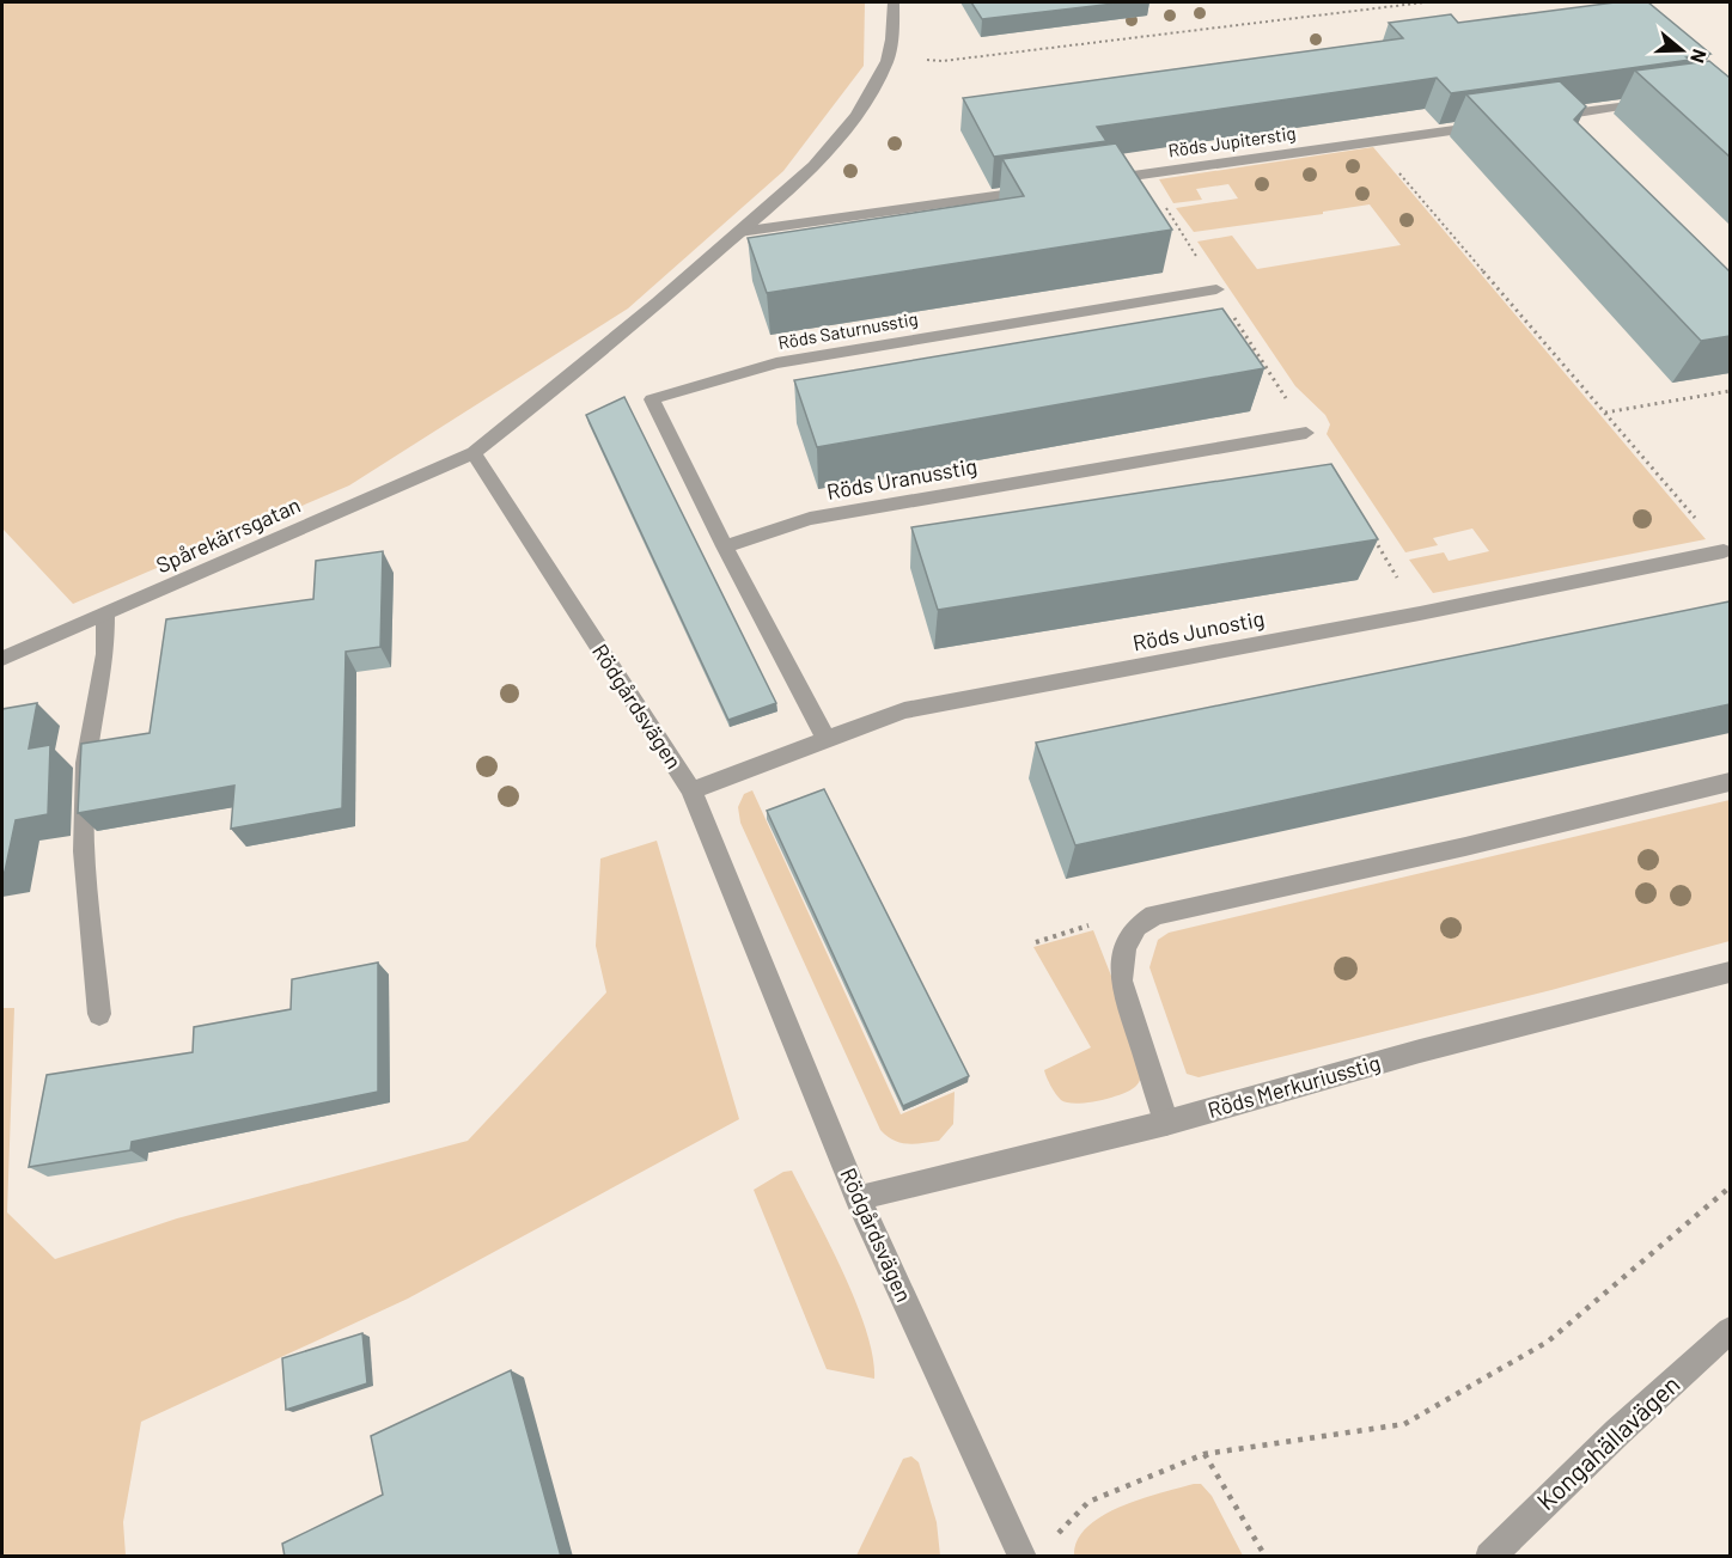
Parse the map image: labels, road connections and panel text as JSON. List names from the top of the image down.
{
  "streets": {
    "street": [
      "Röds Jupiterstig",
      "Röds Saturnusstig",
      "Röds Uranusstig",
      "Spårekärrsgatan",
      "Röds Junostig",
      "Rödgårdsvägen",
      "Röds Merkuriusstig",
      "Kongahällavägen"
    ]
  },
  "crossings": [
    ["Röds Saturnusstig", "Röds Uranusstig"],
    ["Spårekärrsgatan", "Rödgårdsvägen"],
    ["Röds Junostig", "Rödgårdsvägen"],
    ["Rödgårdsvägen", "Röds Merkuriusstig"]
  ],
  "north": "right"
}
